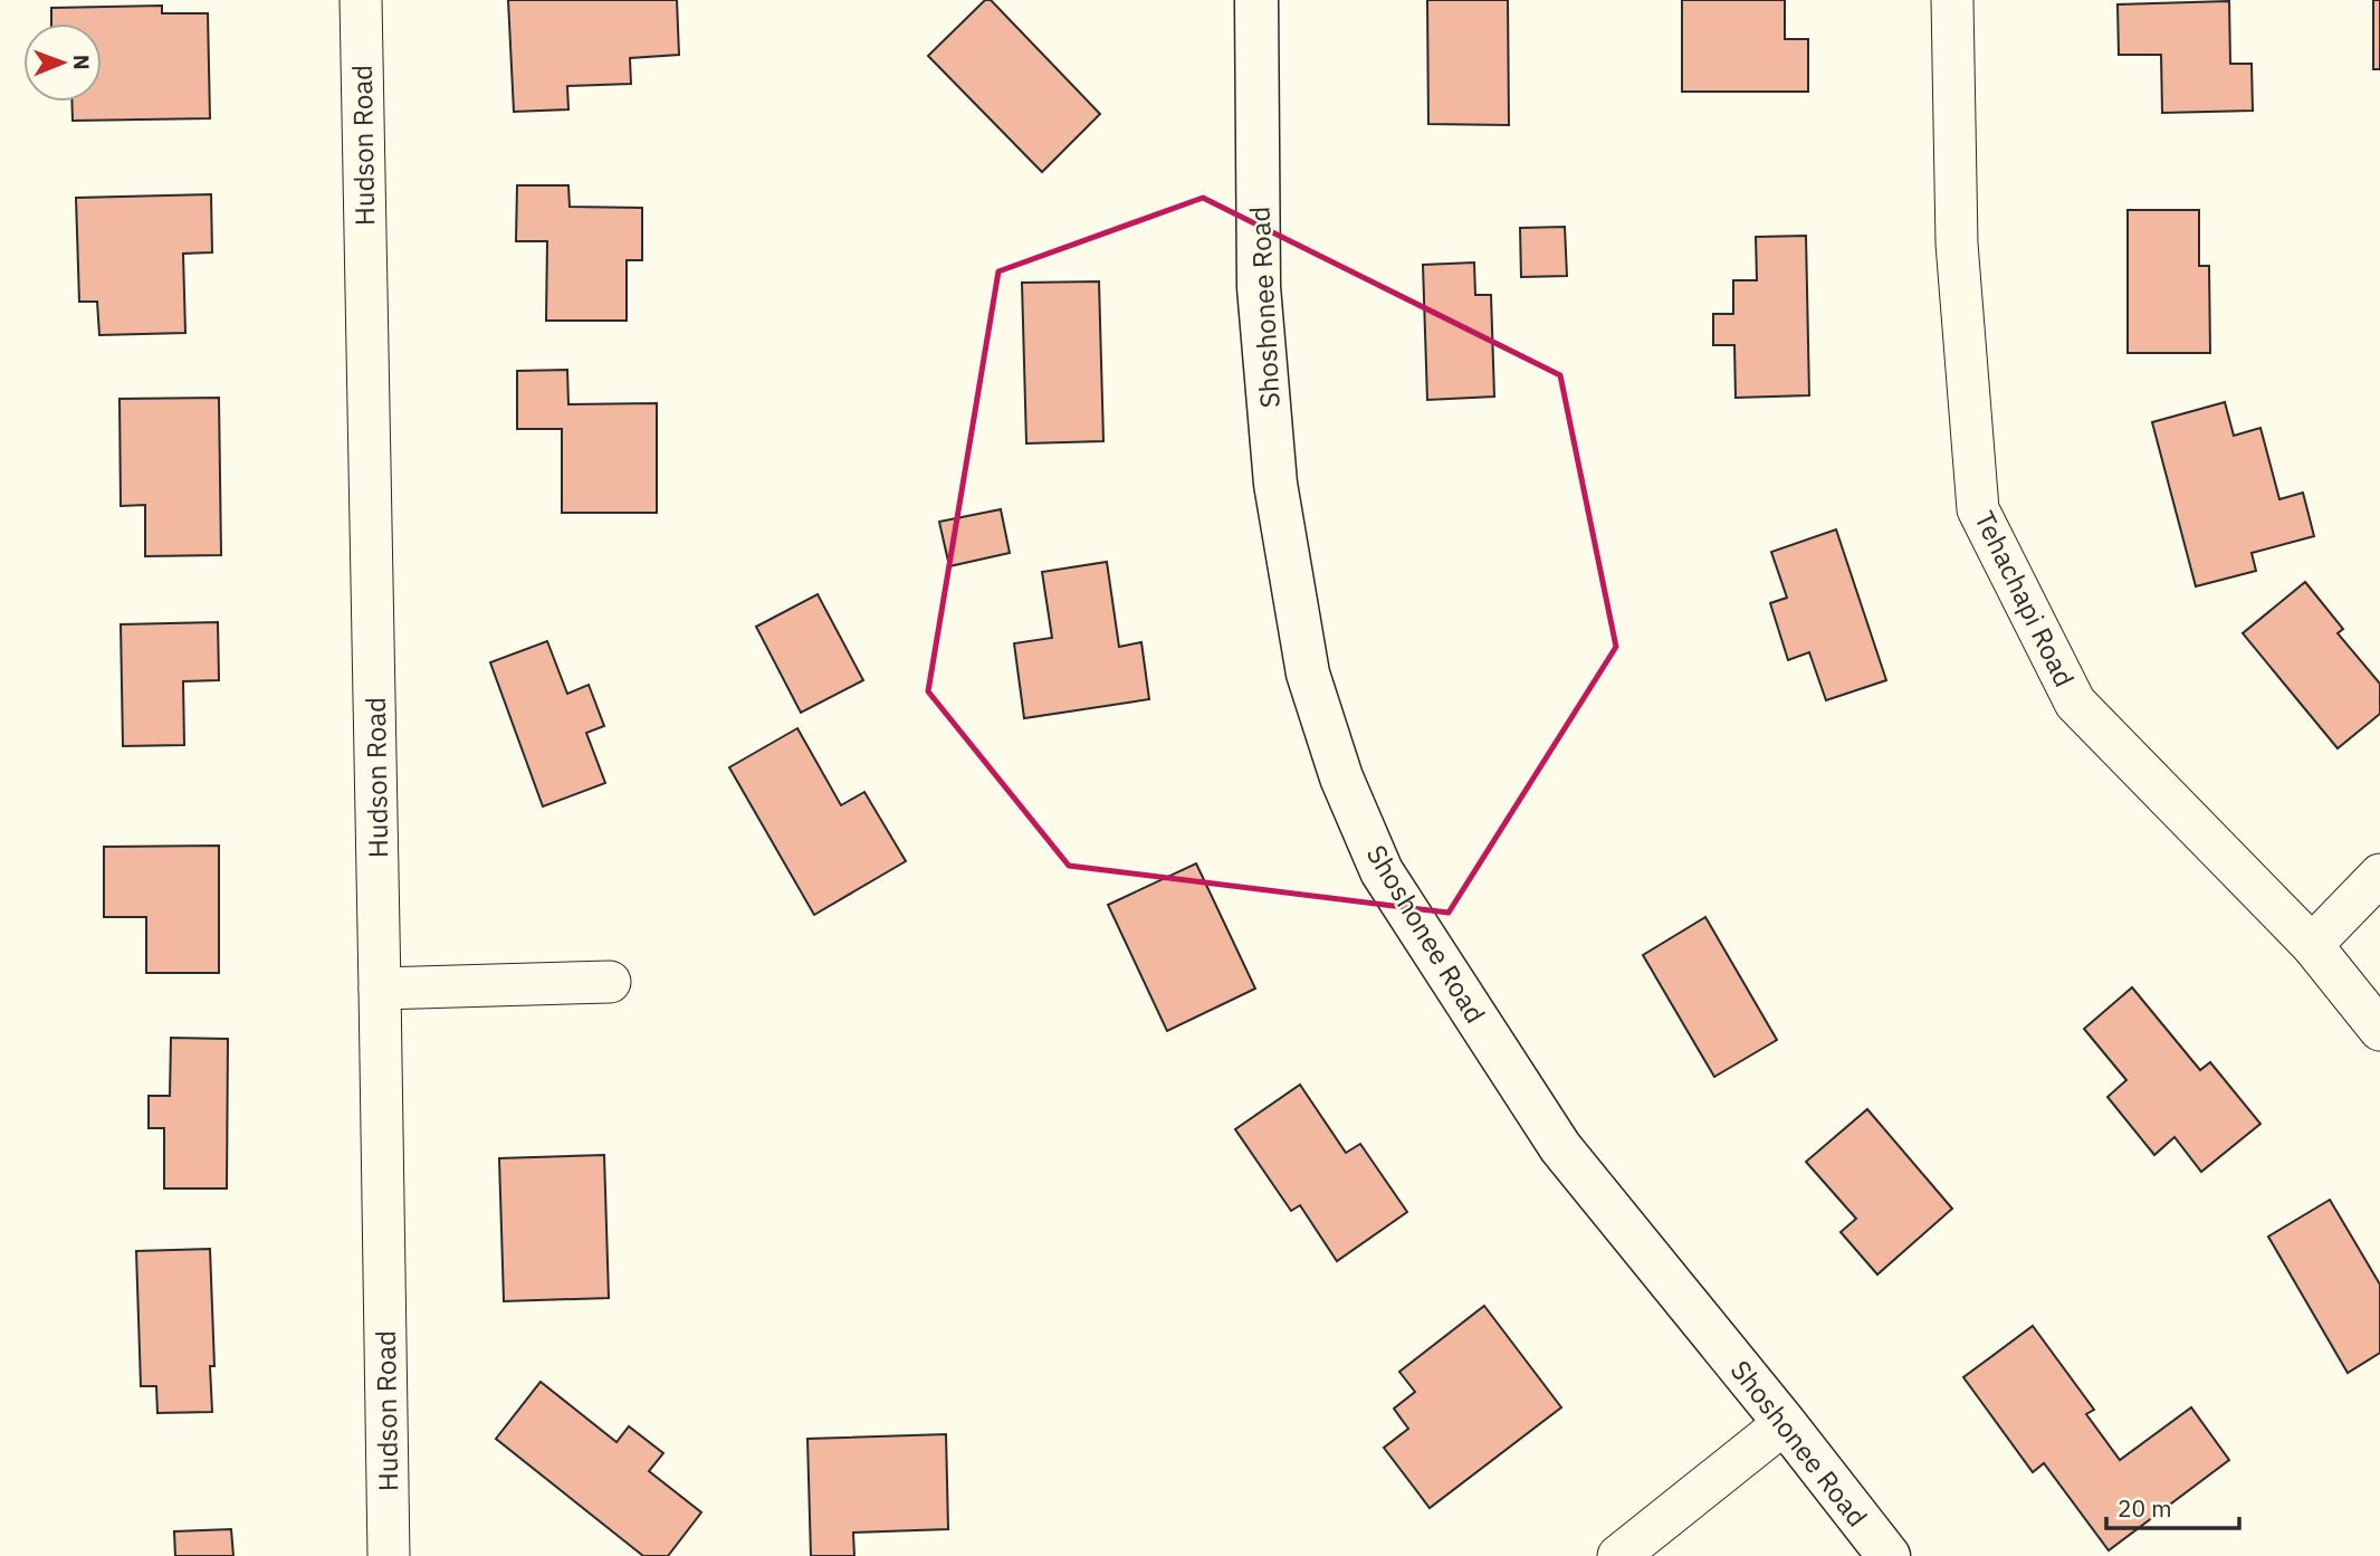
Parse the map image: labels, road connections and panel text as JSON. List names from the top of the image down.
{
  "streets": {
    "street": ["Hudson Road", "Shoshonee Road", "Tehachapi Road"]
  },
  "scale_bar": "20 m",
  "north": "right"
}
